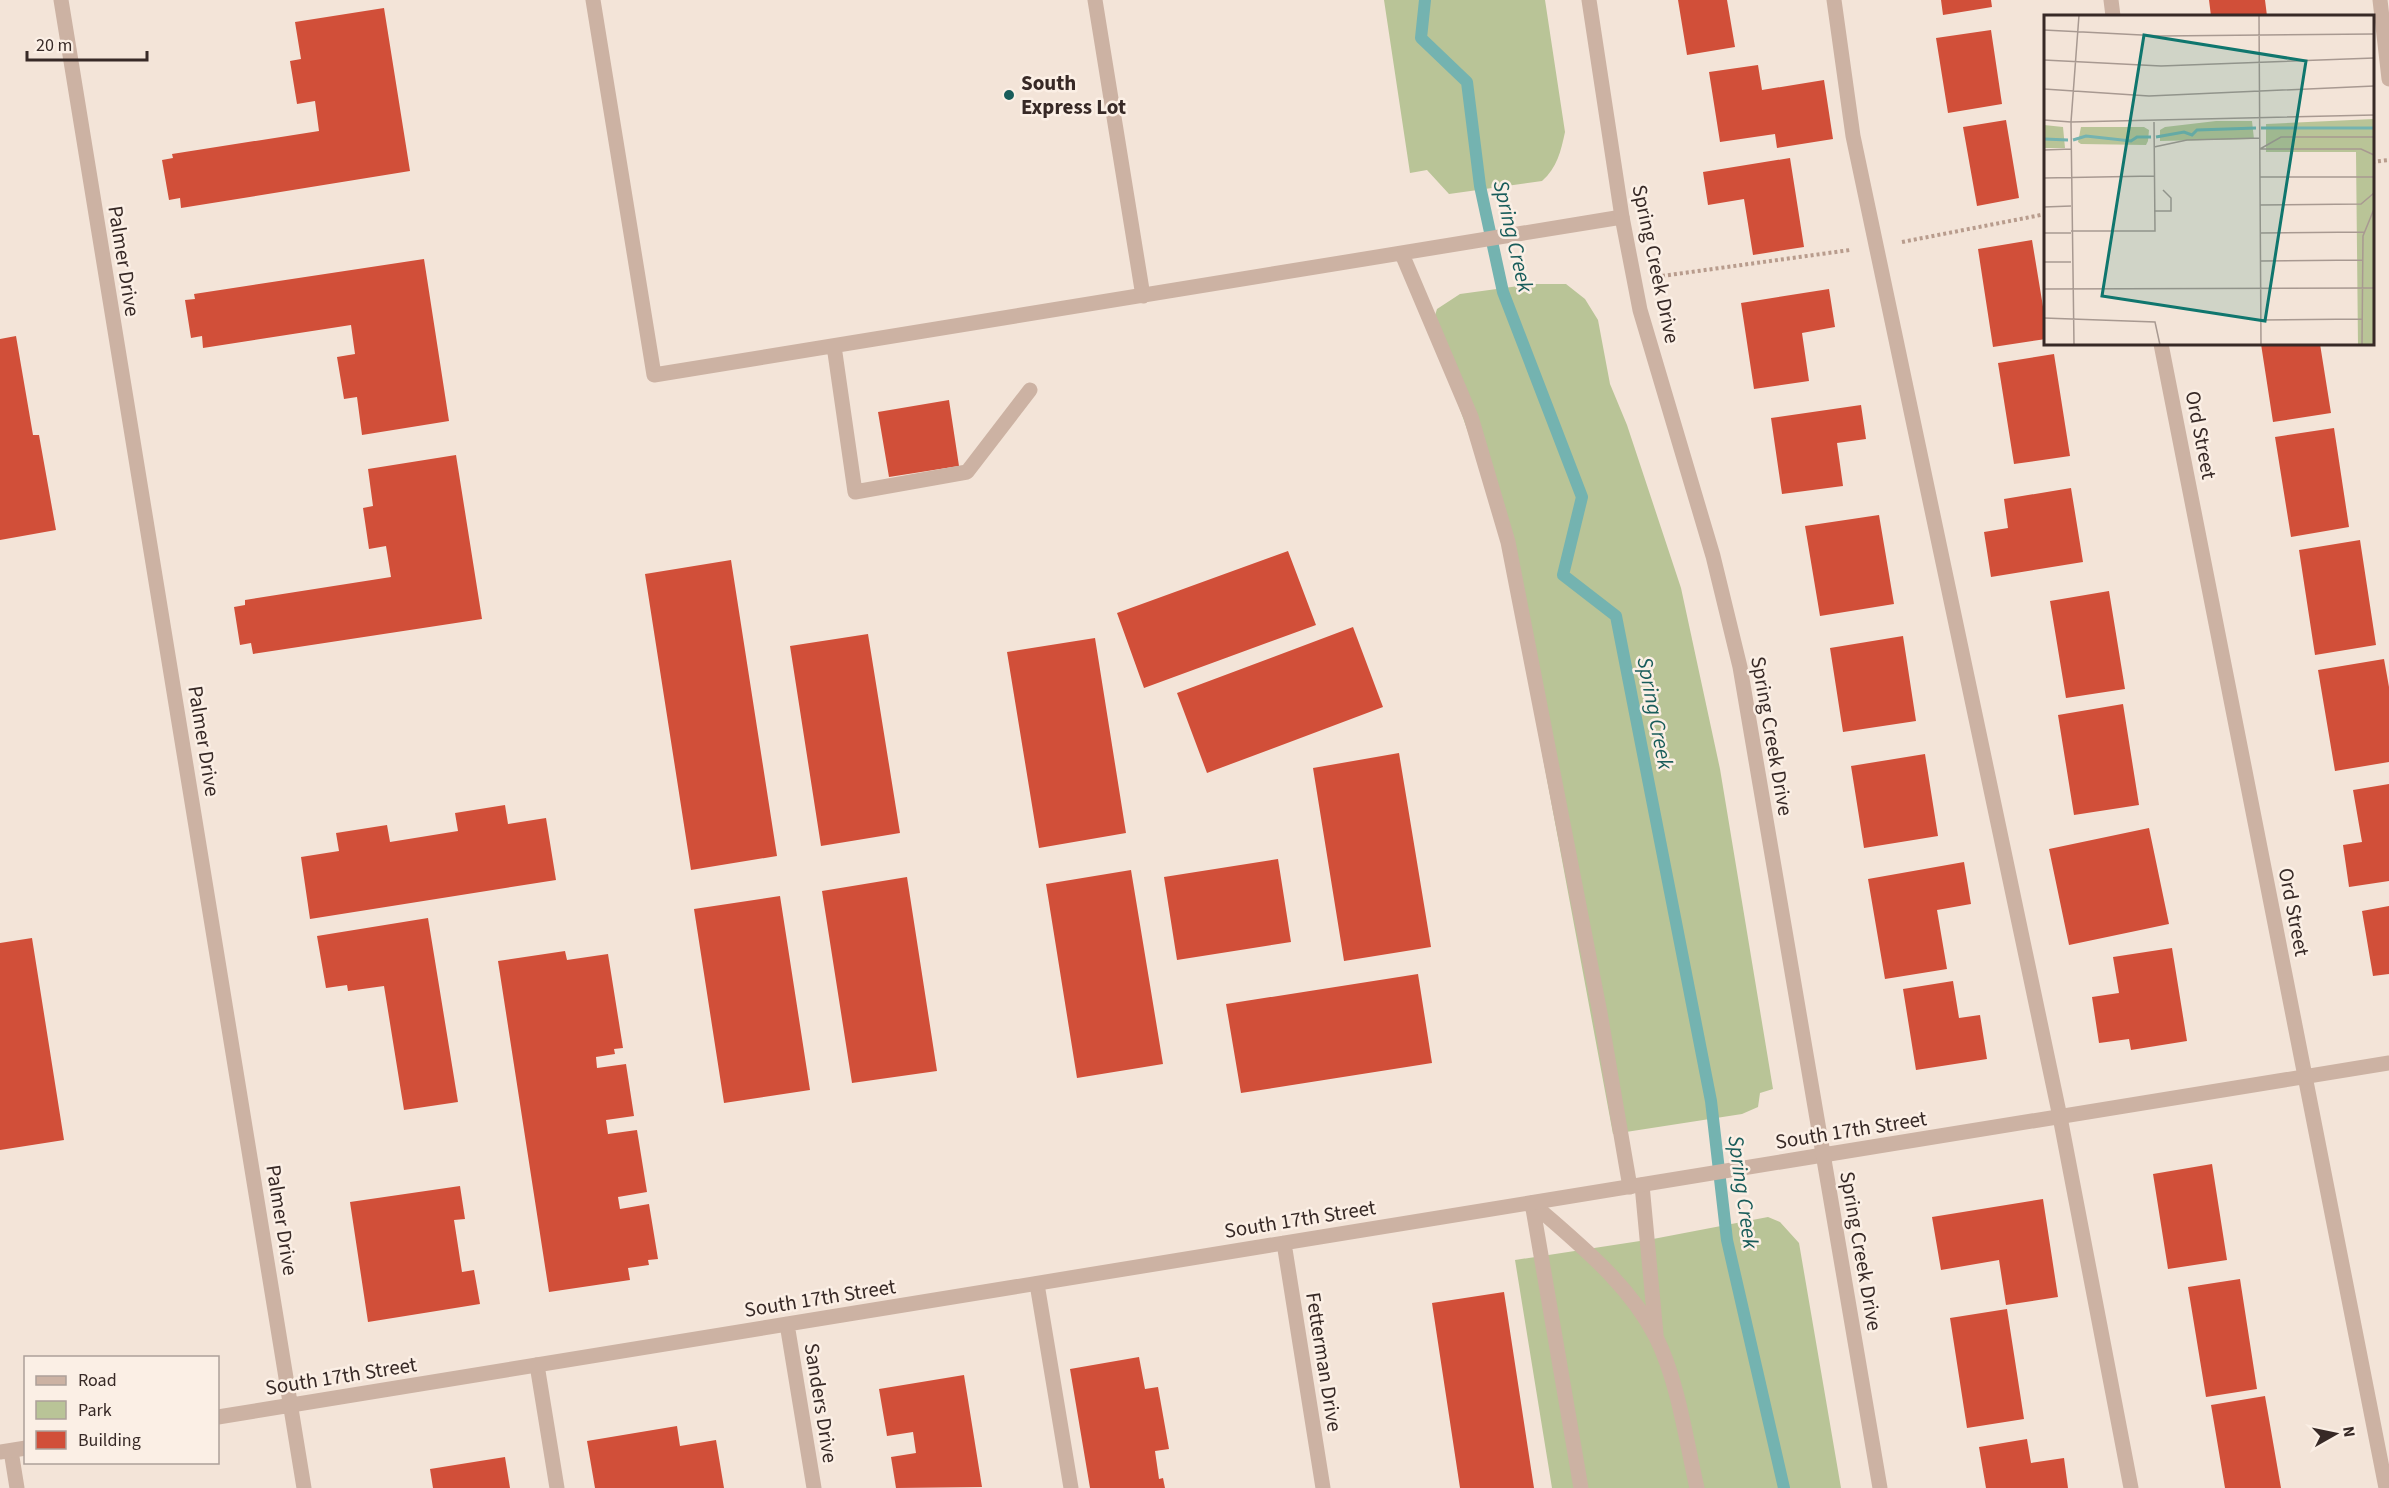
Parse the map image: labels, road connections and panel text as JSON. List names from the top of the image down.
{
  "streets": {
    "street": [
      "Palmer Drive",
      "Spring Creek Drive",
      "Ord Street",
      "South 17th Street",
      "Fetterman Drive",
      "Sanders Drive"
    ]
  },
  "crossings": [
    ["Palmer Drive", "South 17th Street"],
    ["Spring Creek Drive", "South 17th Street"],
    ["Ord Street", "South 17th Street"],
    ["South 17th Street", "Fetterman Drive"],
    ["South 17th Street", "Sanders Drive"]
  ],
  "water": ["Spring Creek"],
  "places": ["South Express Lot"],
  "legend": ["Road", "Park", "Building"],
  "scale_bar": "20 m",
  "north": "right"
}
